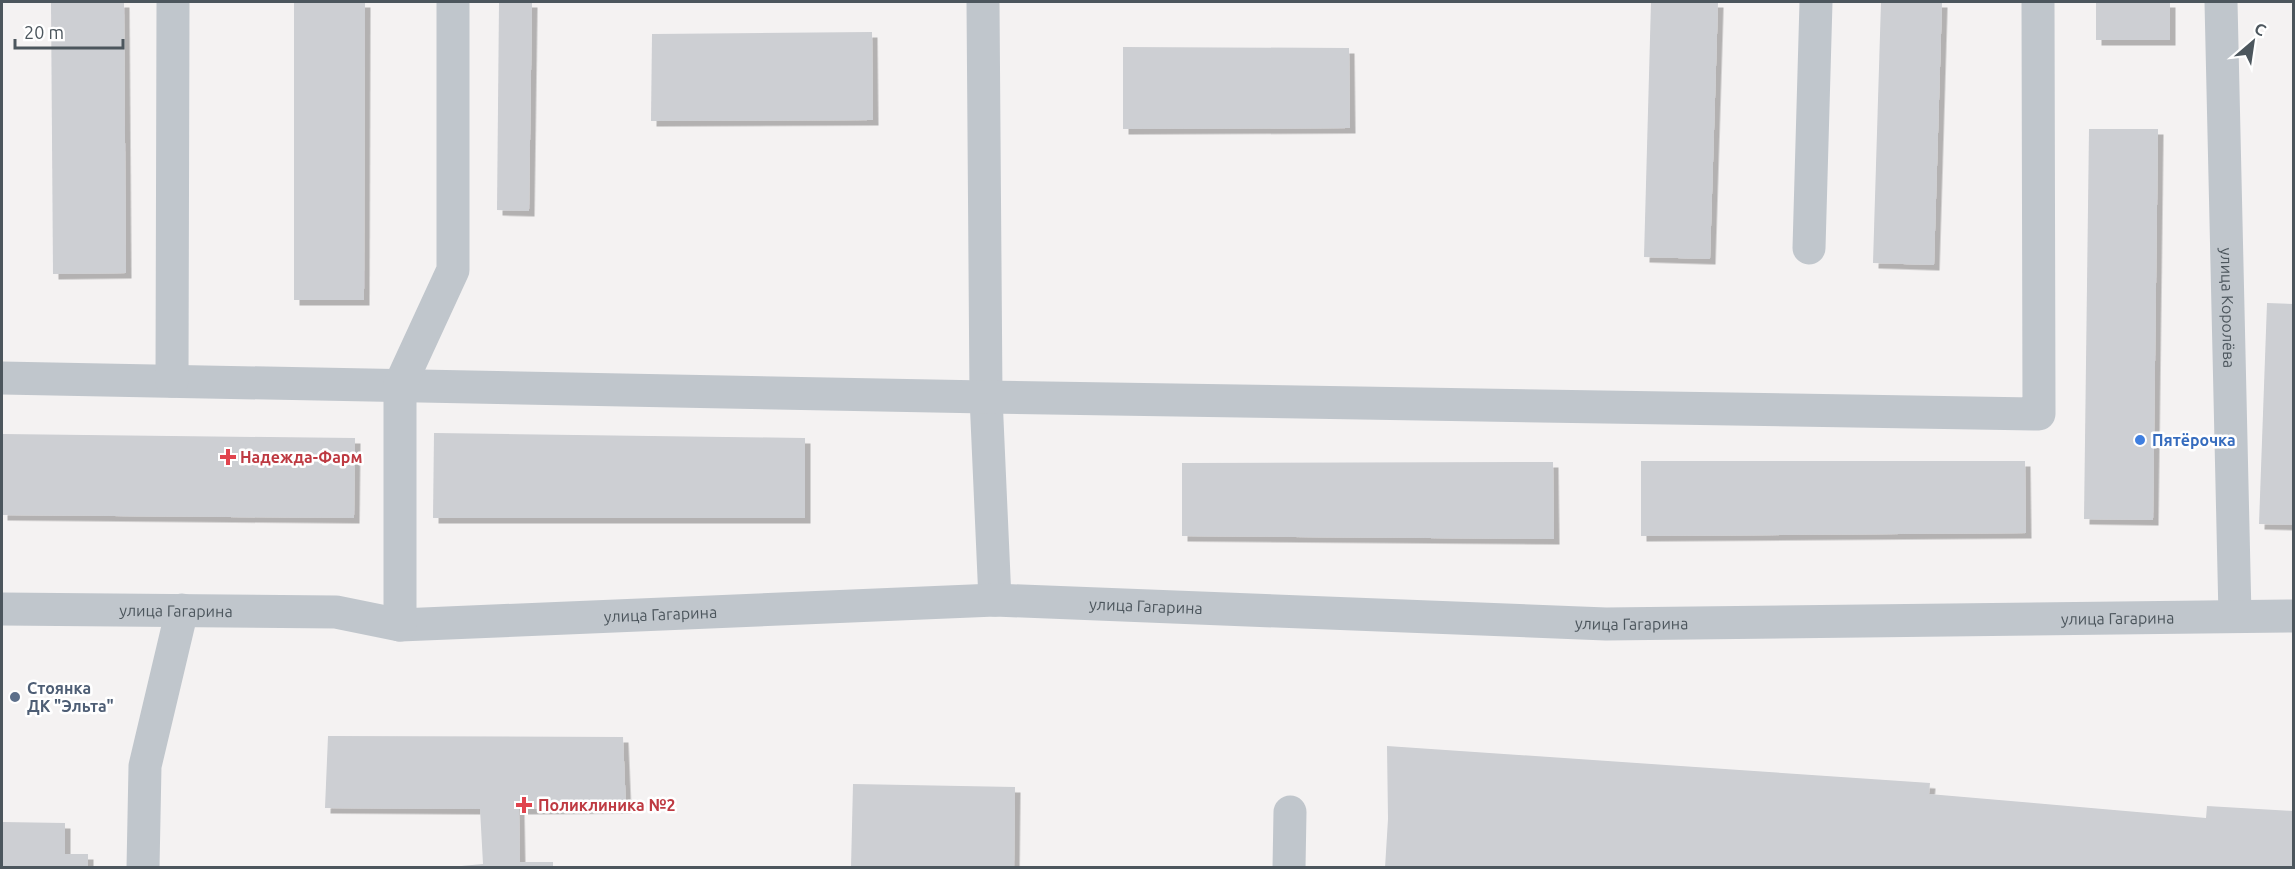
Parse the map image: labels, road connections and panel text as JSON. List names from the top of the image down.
{
  "streets": {
    "street": ["улица Королёва", "улица Гагарина"]
  },
  "crossings": [
    ["улица Королёва", "улица Гагарина"]
  ],
  "places": {
    "other": ["Пятёрочка", "Стоянка ДК \"Эльта\""],
    "health": ["Надежда-Фарм", "Поликлиника №2"]
  },
  "scale_bar": "20 m",
  "north": "top right"
}
